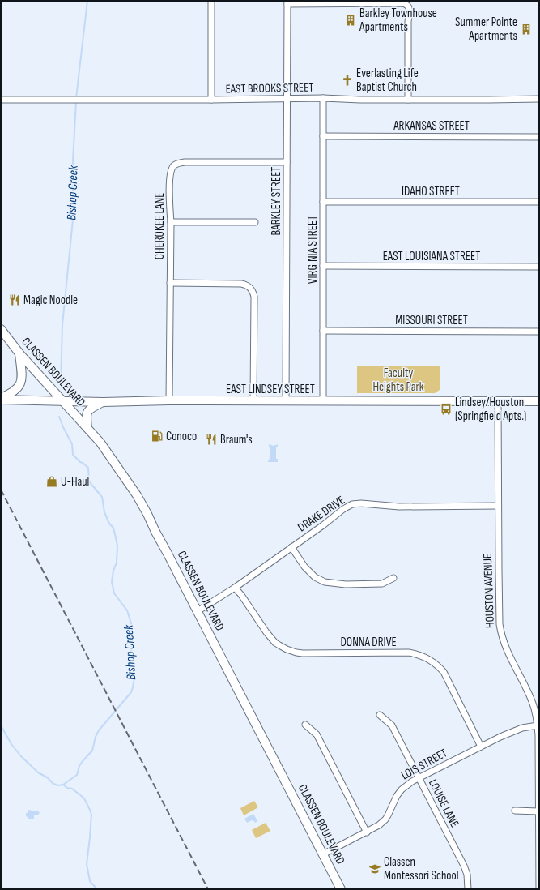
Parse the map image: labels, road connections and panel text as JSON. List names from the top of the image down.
{
  "streets": {
    "street": [
      "EAST BROOKS STREET",
      "ARKANSAS STREET",
      "IDAHO STREET",
      "BARKLEY STREET",
      "CHEROKEE LANE",
      "VIRGINIA STREET",
      "EAST LOUISIANA STREET",
      "MISSOURI STREET",
      "CLASSEN BOULEVARD",
      "EAST LINDSEY STREET",
      "DRAKE DRIVE",
      "HOUSTON AVENUE",
      "DONNA DRIVE",
      "LOIS STREET",
      "LOUISE LANE"
    ]
  },
  "crossings": [
    ["EAST BROOKS STREET", "BARKLEY STREET"],
    ["EAST BROOKS STREET", "VIRGINIA STREET"],
    ["ARKANSAS STREET", "VIRGINIA STREET"],
    ["IDAHO STREET", "VIRGINIA STREET"],
    ["BARKLEY STREET", "CHEROKEE LANE"],
    ["BARKLEY STREET", "EAST LINDSEY STREET"],
    ["CHEROKEE LANE", "EAST LINDSEY STREET"],
    ["VIRGINIA STREET", "EAST LOUISIANA STREET"],
    ["VIRGINIA STREET", "MISSOURI STREET"],
    ["VIRGINIA STREET", "EAST LINDSEY STREET"],
    ["CLASSEN BOULEVARD", "EAST LINDSEY STREET"],
    ["CLASSEN BOULEVARD", "DRAKE DRIVE"],
    ["CLASSEN BOULEVARD", "LOIS STREET"],
    ["EAST LINDSEY STREET", "HOUSTON AVENUE"],
    ["DRAKE DRIVE", "HOUSTON AVENUE"],
    ["DRAKE DRIVE", "DONNA DRIVE"],
    ["HOUSTON AVENUE", "LOIS STREET"],
    ["DONNA DRIVE", "LOIS STREET"],
    ["LOIS STREET", "LOUISE LANE"]
  ],
  "water": ["Bishop Creek"],
  "parks": ["Faculty Heights Park"],
  "places": {
    "building": ["Barkley Townhouse Apartments", "Summer Pointe Apartments"],
    "church": ["Everlasting Life Baptist Church"],
    "restaurant": ["Magic Noodle", "Braum's"],
    "bus stop": ["Lindsey/Houston (Springfield Apts.)"],
    "fuel station": ["Conoco"],
    "shop": ["U-Haul"],
    "school or university": ["Classen Montessori School"]
  }
}
